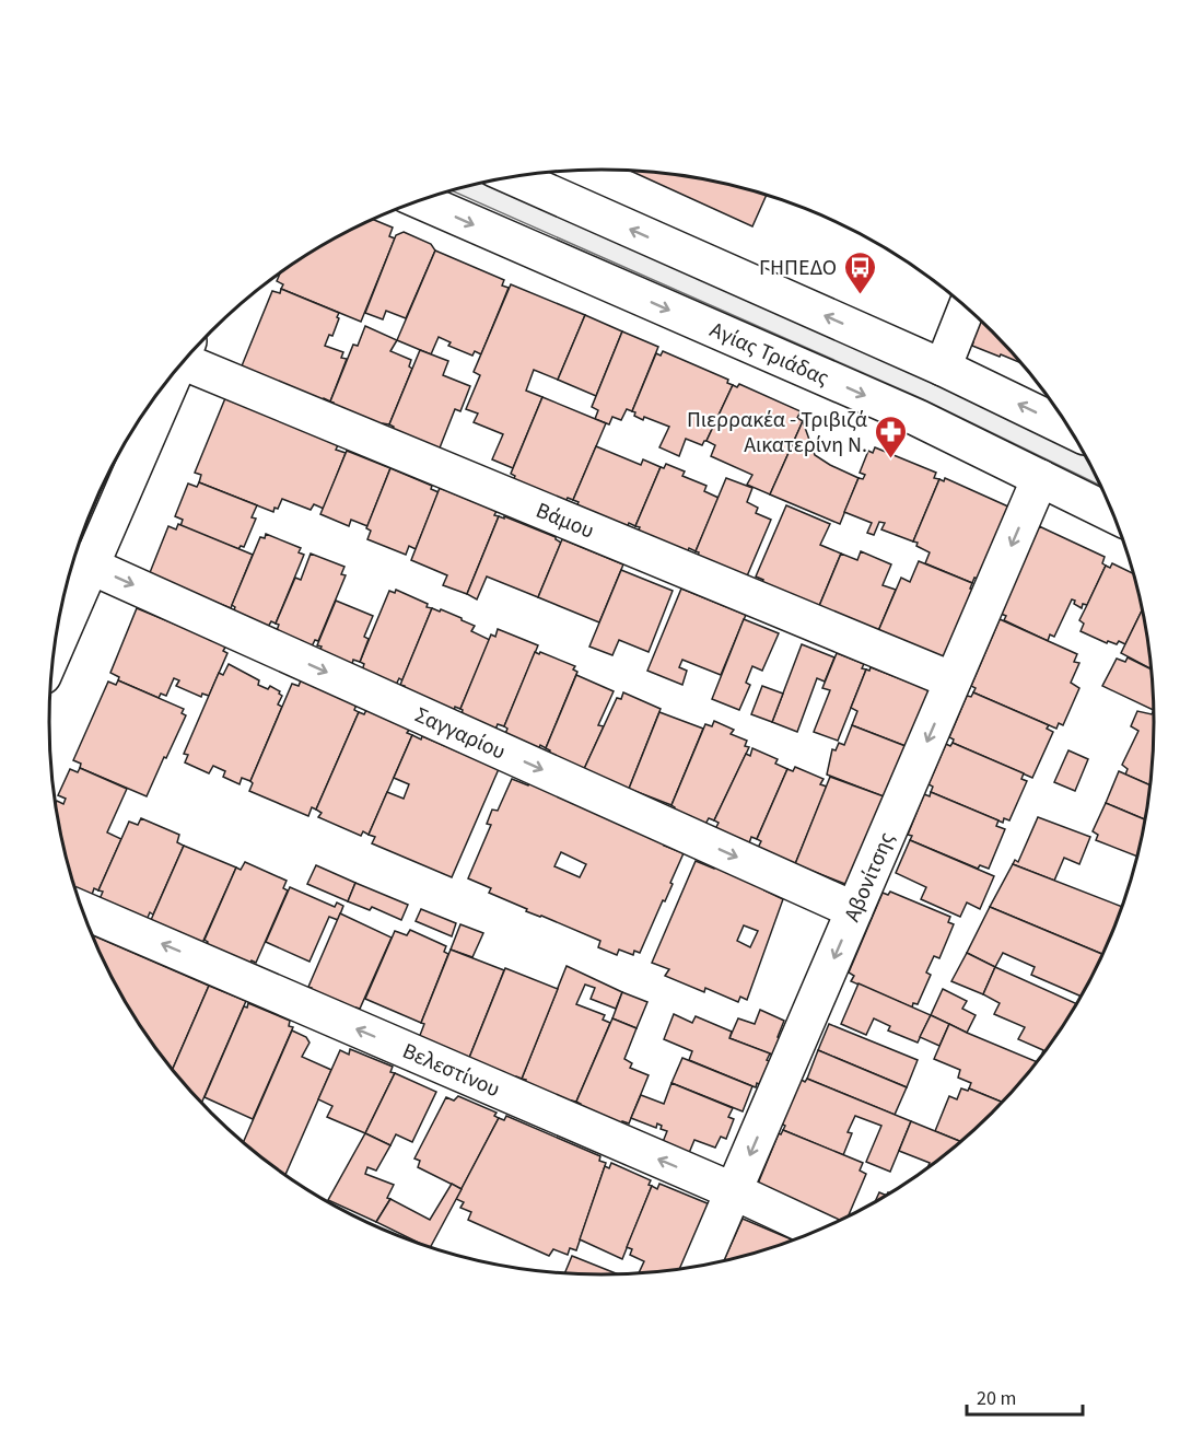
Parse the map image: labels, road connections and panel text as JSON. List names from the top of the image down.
{
  "streets": {
    "street": [
      "Αγίας Τριάδας",
      "Βάμου",
      "Σαγγαρίου",
      "Αβονίτσης",
      "Βελεστίνου"
    ]
  },
  "crossings": [
    ["Αγίας Τριάδας", "Αβονίτσης"],
    ["Βάμου", "Αβονίτσης"],
    ["Σαγγαρίου", "Αβονίτσης"],
    ["Αβονίτσης", "Βελεστίνου"]
  ],
  "one_way": ["Σαγγαρίου", "Αβονίτσης", "Βελεστίνου"],
  "places": {
    "bus stop": ["ΓΗΠΕΔΟ"],
    "pharmacy": ["Πιερρακέα - Τριβιζά Αικατερίνη Ν."]
  },
  "scale_bar": "20 m"
}
